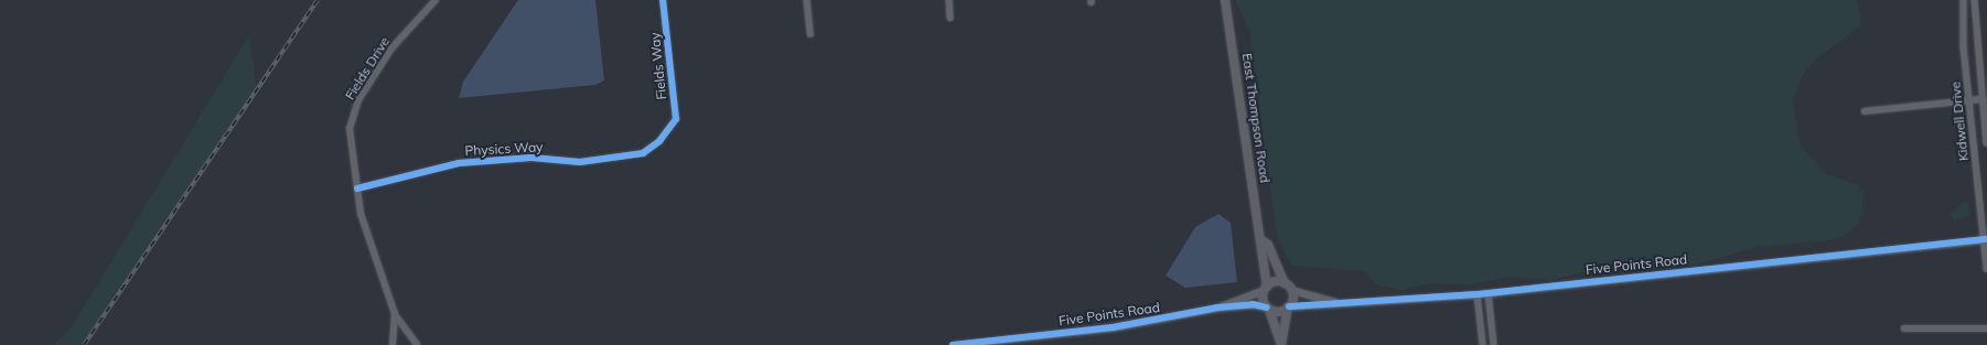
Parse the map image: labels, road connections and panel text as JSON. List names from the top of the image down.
{
  "streets": {
    "main road": ["East Thompson Road"],
    "street": [
      "Fields Way",
      "Fields Drive",
      "Kidwell Drive",
      "Physics Way",
      "Five Points Road"
    ]
  },
  "crossings": [
    ["Fields Way", "Physics Way"],
    ["Fields Drive", "Physics Way"],
    ["East Thompson Road", "Five Points Road"],
    ["Kidwell Drive", "Five Points Road"]
  ]
}
